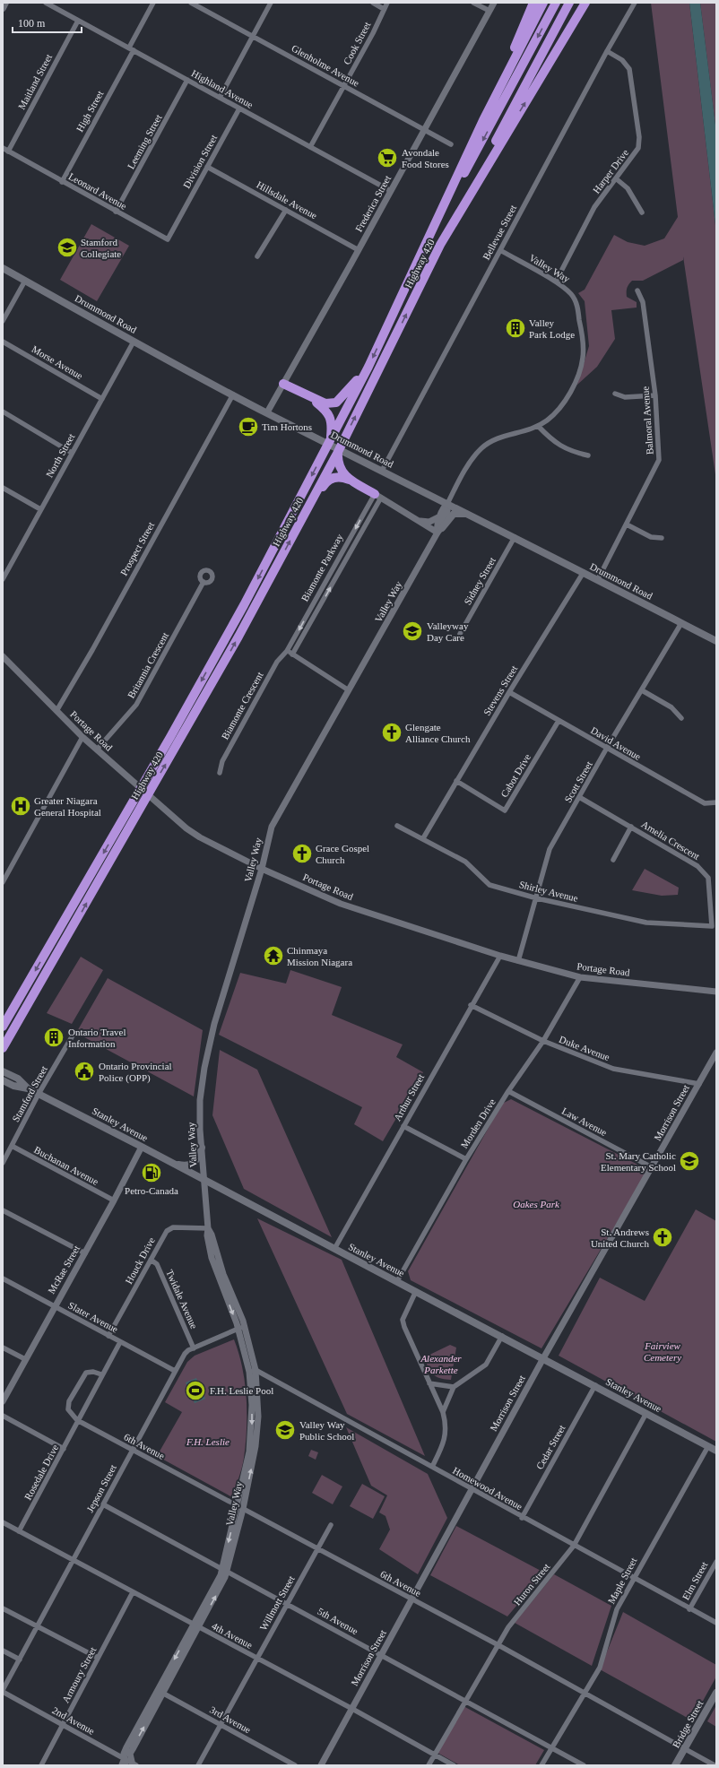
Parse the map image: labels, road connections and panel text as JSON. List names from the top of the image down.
{
  "streets": {
    "highway": ["Highway 420"],
    "main road": ["Drummond Road", "Stanley Avenue", "Bridge Street"],
    "street": [
      "Cook Street",
      "Glenholme Avenue",
      "Maitland Street",
      "Highland Avenue",
      "High Street",
      "Leeming Street",
      "Division Street",
      "Harper Drive",
      "Leonard Avenue",
      "Hillsdale Avenue",
      "Frederica Street",
      "Bellevue Street",
      "Valley Way",
      "Morse Avenue",
      "Balmoral Avenue",
      "North Street",
      "Prospect Street",
      "Biamonte Parkway",
      "Sidney Street",
      "Britannia Crescent",
      "Stevens Street",
      "Biamonte Crescent",
      "Portage Road",
      "David Avenue",
      "Cabot Drive",
      "Scott Street",
      "Amelia Crescent",
      "Shirley Avenue",
      "Duke Avenue",
      "Stamford Street",
      "Arthur Street",
      "Morrison Street",
      "Law Avenue",
      "Morden Drive",
      "Buchanan Avenue",
      "Houck Drive",
      "McRae Street",
      "Twidale Avenue",
      "Slater Avenue",
      "6th Avenue",
      "Cedar Street",
      "Rosedale Drive",
      "Jepson Street",
      "Homewood Avenue",
      "Maple Street",
      "Elm Street",
      "Huron Street",
      "Willmott Street",
      "5th Avenue",
      "4th Avenue",
      "Armoury Street",
      "3rd Avenue",
      "2nd Avenue"
    ]
  },
  "crossings": [
    ["Cook Street", "Glenholme Avenue"],
    ["Cook Street", "Highland Avenue"],
    ["Glenholme Avenue", "Frederica Street"],
    ["Maitland Street", "Highland Avenue"],
    ["Maitland Street", "Leonard Avenue"],
    ["Highland Avenue", "High Street"],
    ["Highland Avenue", "Leeming Street"],
    ["Highland Avenue", "Division Street"],
    ["Highland Avenue", "Frederica Street"],
    ["High Street", "Leonard Avenue"],
    ["Leeming Street", "Leonard Avenue"],
    ["Division Street", "Leonard Avenue"],
    ["Division Street", "Hillsdale Avenue"],
    ["Harper Drive", "Bellevue Street"],
    ["Harper Drive", "Valley Way"],
    ["Hillsdale Avenue", "Frederica Street"],
    ["Frederica Street", "Drummond Road"],
    ["Bellevue Street", "Valley Way"],
    ["Bellevue Street", "Drummond Road"],
    ["Valley Way", "Drummond Road"],
    ["Valley Way", "Portage Road"],
    ["Valley Way", "Stanley Avenue"],
    ["Valley Way", "Houck Drive"],
    ["Valley Way", "6th Avenue"],
    ["Valley Way", "Jepson Street"],
    ["Valley Way", "Homewood Avenue"],
    ["Valley Way", "5th Avenue"],
    ["Valley Way", "4th Avenue"],
    ["Valley Way", "3rd Avenue"],
    ["Valley Way", "2nd Avenue"],
    ["Drummond Road", "Balmoral Avenue"],
    ["Drummond Road", "North Street"],
    ["Drummond Road", "Prospect Street"],
    ["Drummond Road", "Sidney Street"],
    ["Drummond Road", "Stevens Street"],
    ["Drummond Road", "Scott Street"],
    ["Morse Avenue", "North Street"],
    ["Prospect Street", "Portage Road"],
    ["Biamonte Parkway", "Biamonte Crescent"],
    ["Britannia Crescent", "Portage Road"],
    ["Stevens Street", "David Avenue"],
    ["Stevens Street", "Cabot Drive"],
    ["Stevens Street", "Shirley Avenue"],
    ["Portage Road", "Scott Street"],
    ["Portage Road", "Arthur Street"],
    ["Portage Road", "Morden Drive"],
    ["David Avenue", "Cabot Drive"],
    ["David Avenue", "Scott Street"],
    ["Scott Street", "Amelia Crescent"],
    ["Scott Street", "Shirley Avenue"],
    ["Amelia Crescent", "Shirley Avenue"],
    ["Duke Avenue", "Arthur Street"],
    ["Duke Avenue", "Morrison Street"],
    ["Duke Avenue", "Morden Drive"],
    ["Stamford Street", "Stanley Avenue"],
    ["Stamford Street", "Buchanan Avenue"],
    ["Arthur Street", "Stanley Avenue"],
    ["Morrison Street", "Law Avenue"],
    ["Morrison Street", "Stanley Avenue"],
    ["Morrison Street", "6th Avenue"],
    ["Morrison Street", "Homewood Avenue"],
    ["Morrison Street", "5th Avenue"],
    ["Morrison Street", "4th Avenue"],
    ["Law Avenue", "Morden Drive"],
    ["Morden Drive", "Stanley Avenue"],
    ["Stanley Avenue", "McRae Street"],
    ["Stanley Avenue", "Cedar Street"],
    ["Stanley Avenue", "Maple Street"],
    ["Stanley Avenue", "Huron Street"],
    ["Buchanan Avenue", "McRae Street"],
    ["Houck Drive", "Twidale Avenue"],
    ["Houck Drive", "Slater Avenue"],
    ["McRae Street", "Slater Avenue"],
    ["Twidale Avenue", "Jepson Street"],
    ["Slater Avenue", "Rosedale Drive"],
    ["Slater Avenue", "Jepson Street"],
    ["6th Avenue", "Rosedale Drive"],
    ["6th Avenue", "Jepson Street"],
    ["6th Avenue", "Maple Street"],
    ["6th Avenue", "Huron Street"],
    ["6th Avenue", "Willmott Street"],
    ["6th Avenue", "Bridge Street"],
    ["Cedar Street", "Homewood Avenue"],
    ["Rosedale Drive", "4th Avenue"],
    ["Jepson Street", "5th Avenue"],
    ["Jepson Street", "4th Avenue"],
    ["Jepson Street", "2nd Avenue"],
    ["Homewood Avenue", "Maple Street"],
    ["Homewood Avenue", "Elm Street"],
    ["Homewood Avenue", "Huron Street"],
    ["Maple Street", "5th Avenue"],
    ["Huron Street", "5th Avenue"],
    ["Huron Street", "4th Avenue"],
    ["Willmott Street", "5th Avenue"],
    ["Willmott Street", "4th Avenue"],
    ["Willmott Street", "3rd Avenue"],
    ["4th Avenue", "Armoury Street"],
    ["Armoury Street", "2nd Avenue"]
  ],
  "parks": [
    "Oakes Park",
    "Fairview Cemetery",
    "Alexander Parkette",
    "F.H. Leslie"
  ],
  "places": {
    "supermarket": ["Avondale Food Stores"],
    "school or university": [
      "Stamford Collegiate",
      "Valleyway Day Care",
      "St. Mary Catholic Elementary School",
      "Valley Way Public School"
    ],
    "building": ["Valley Park Lodge", "Ontario Travel Information"],
    "cafe": ["Tim Hortons"],
    "church": ["Glengate Alliance Church", "Grace Gospel Church", "St. Andrews United Church"],
    "hospital": ["Greater Niagara General Hospital"],
    "temple": ["Chinmaya Mission Niagara"],
    "public building": ["Ontario Provincial Police (OPP)"],
    "fuel station": ["Petro-Canada"],
    "sports": ["F.H. Leslie Pool"]
  },
  "scale_bar": "100 m"
}
